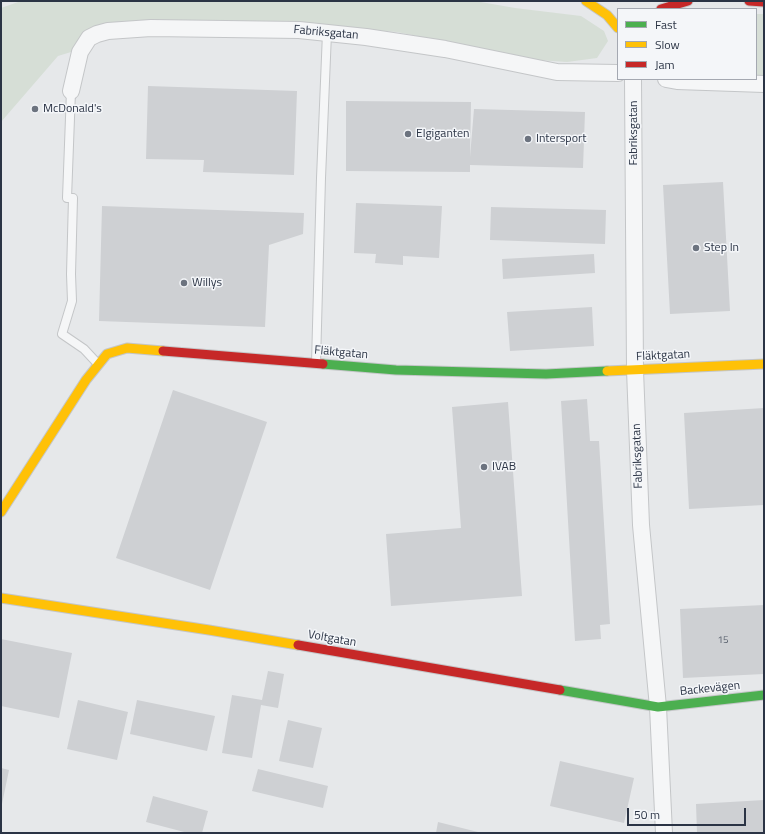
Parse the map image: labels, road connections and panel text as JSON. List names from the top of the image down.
{
  "streets": {
    "street": [
      "Fabriksgatan",
      "Fläktgatan",
      "Voltgatan",
      "Backevägen"
    ]
  },
  "crossings": [
    ["Fabriksgatan", "Fläktgatan"],
    ["Fabriksgatan", "Voltgatan"],
    ["Fabriksgatan", "Backevägen"],
    ["Voltgatan", "Backevägen"]
  ],
  "places": [
    "McDonald's",
    "Elgiganten",
    "Intersport",
    "Step In",
    "Willys",
    "IVAB"
  ],
  "house_numbers": ["15"],
  "legend": ["Fast", "Slow", "Jam"],
  "scale_bar": "50 m"
}
